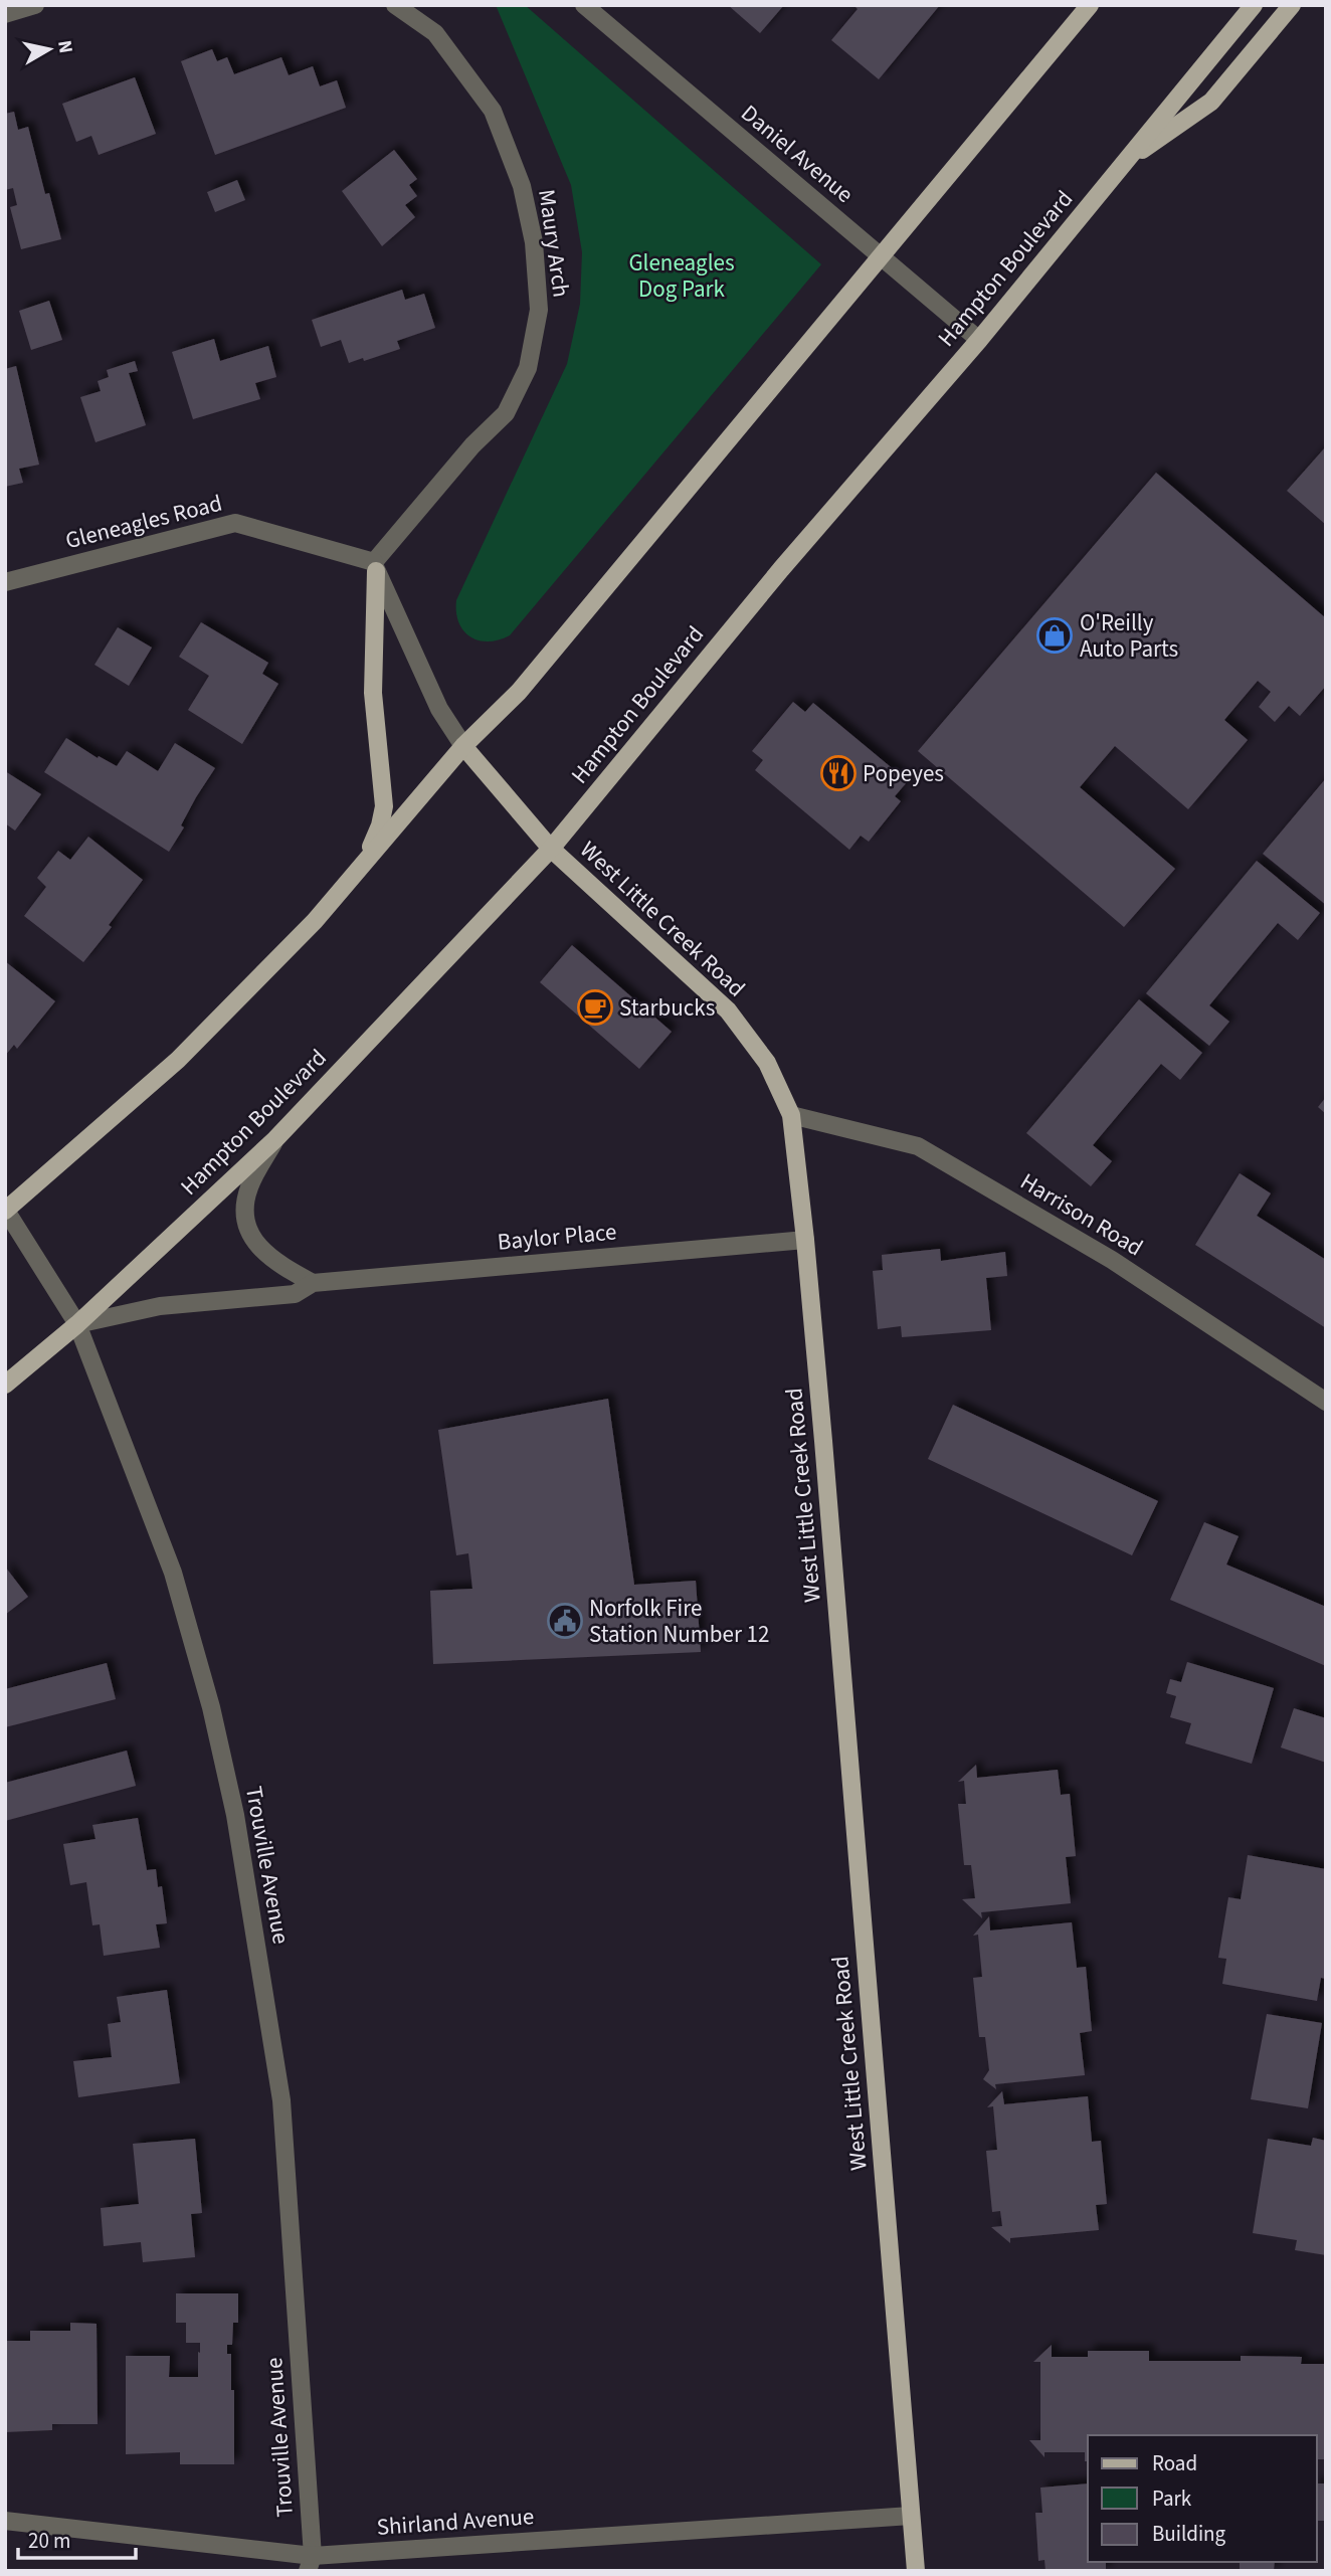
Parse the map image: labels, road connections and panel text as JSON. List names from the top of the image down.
{
  "streets": {
    "main road": ["Hampton Boulevard", "West Little Creek Road"],
    "street": [
      "Daniel Avenue",
      "Maury Arch",
      "Gleneagles Road",
      "Harrison Road",
      "Baylor Place",
      "Trouville Avenue",
      "Shirland Avenue"
    ]
  },
  "crossings": [
    ["Daniel Avenue", "Hampton Boulevard"],
    ["Maury Arch", "Gleneagles Road"],
    ["Maury Arch", "West Little Creek Road"],
    ["Hampton Boulevard", "West Little Creek Road"],
    ["Hampton Boulevard", "Baylor Place"],
    ["Hampton Boulevard", "Trouville Avenue"],
    ["Gleneagles Road", "West Little Creek Road"],
    ["West Little Creek Road", "Harrison Road"],
    ["West Little Creek Road", "Baylor Place"],
    ["West Little Creek Road", "Shirland Avenue"],
    ["Baylor Place", "Trouville Avenue"],
    ["Trouville Avenue", "Shirland Avenue"]
  ],
  "parks": ["Gleneagles Dog Park"],
  "places": {
    "shop": ["O'Reilly Auto Parts"],
    "restaurant": ["Popeyes"],
    "cafe": ["Starbucks"],
    "public building": ["Norfolk Fire Station Number 12"]
  },
  "legend": ["Road", "Park", "Building"],
  "scale_bar": "20 m",
  "north": "right"
}
